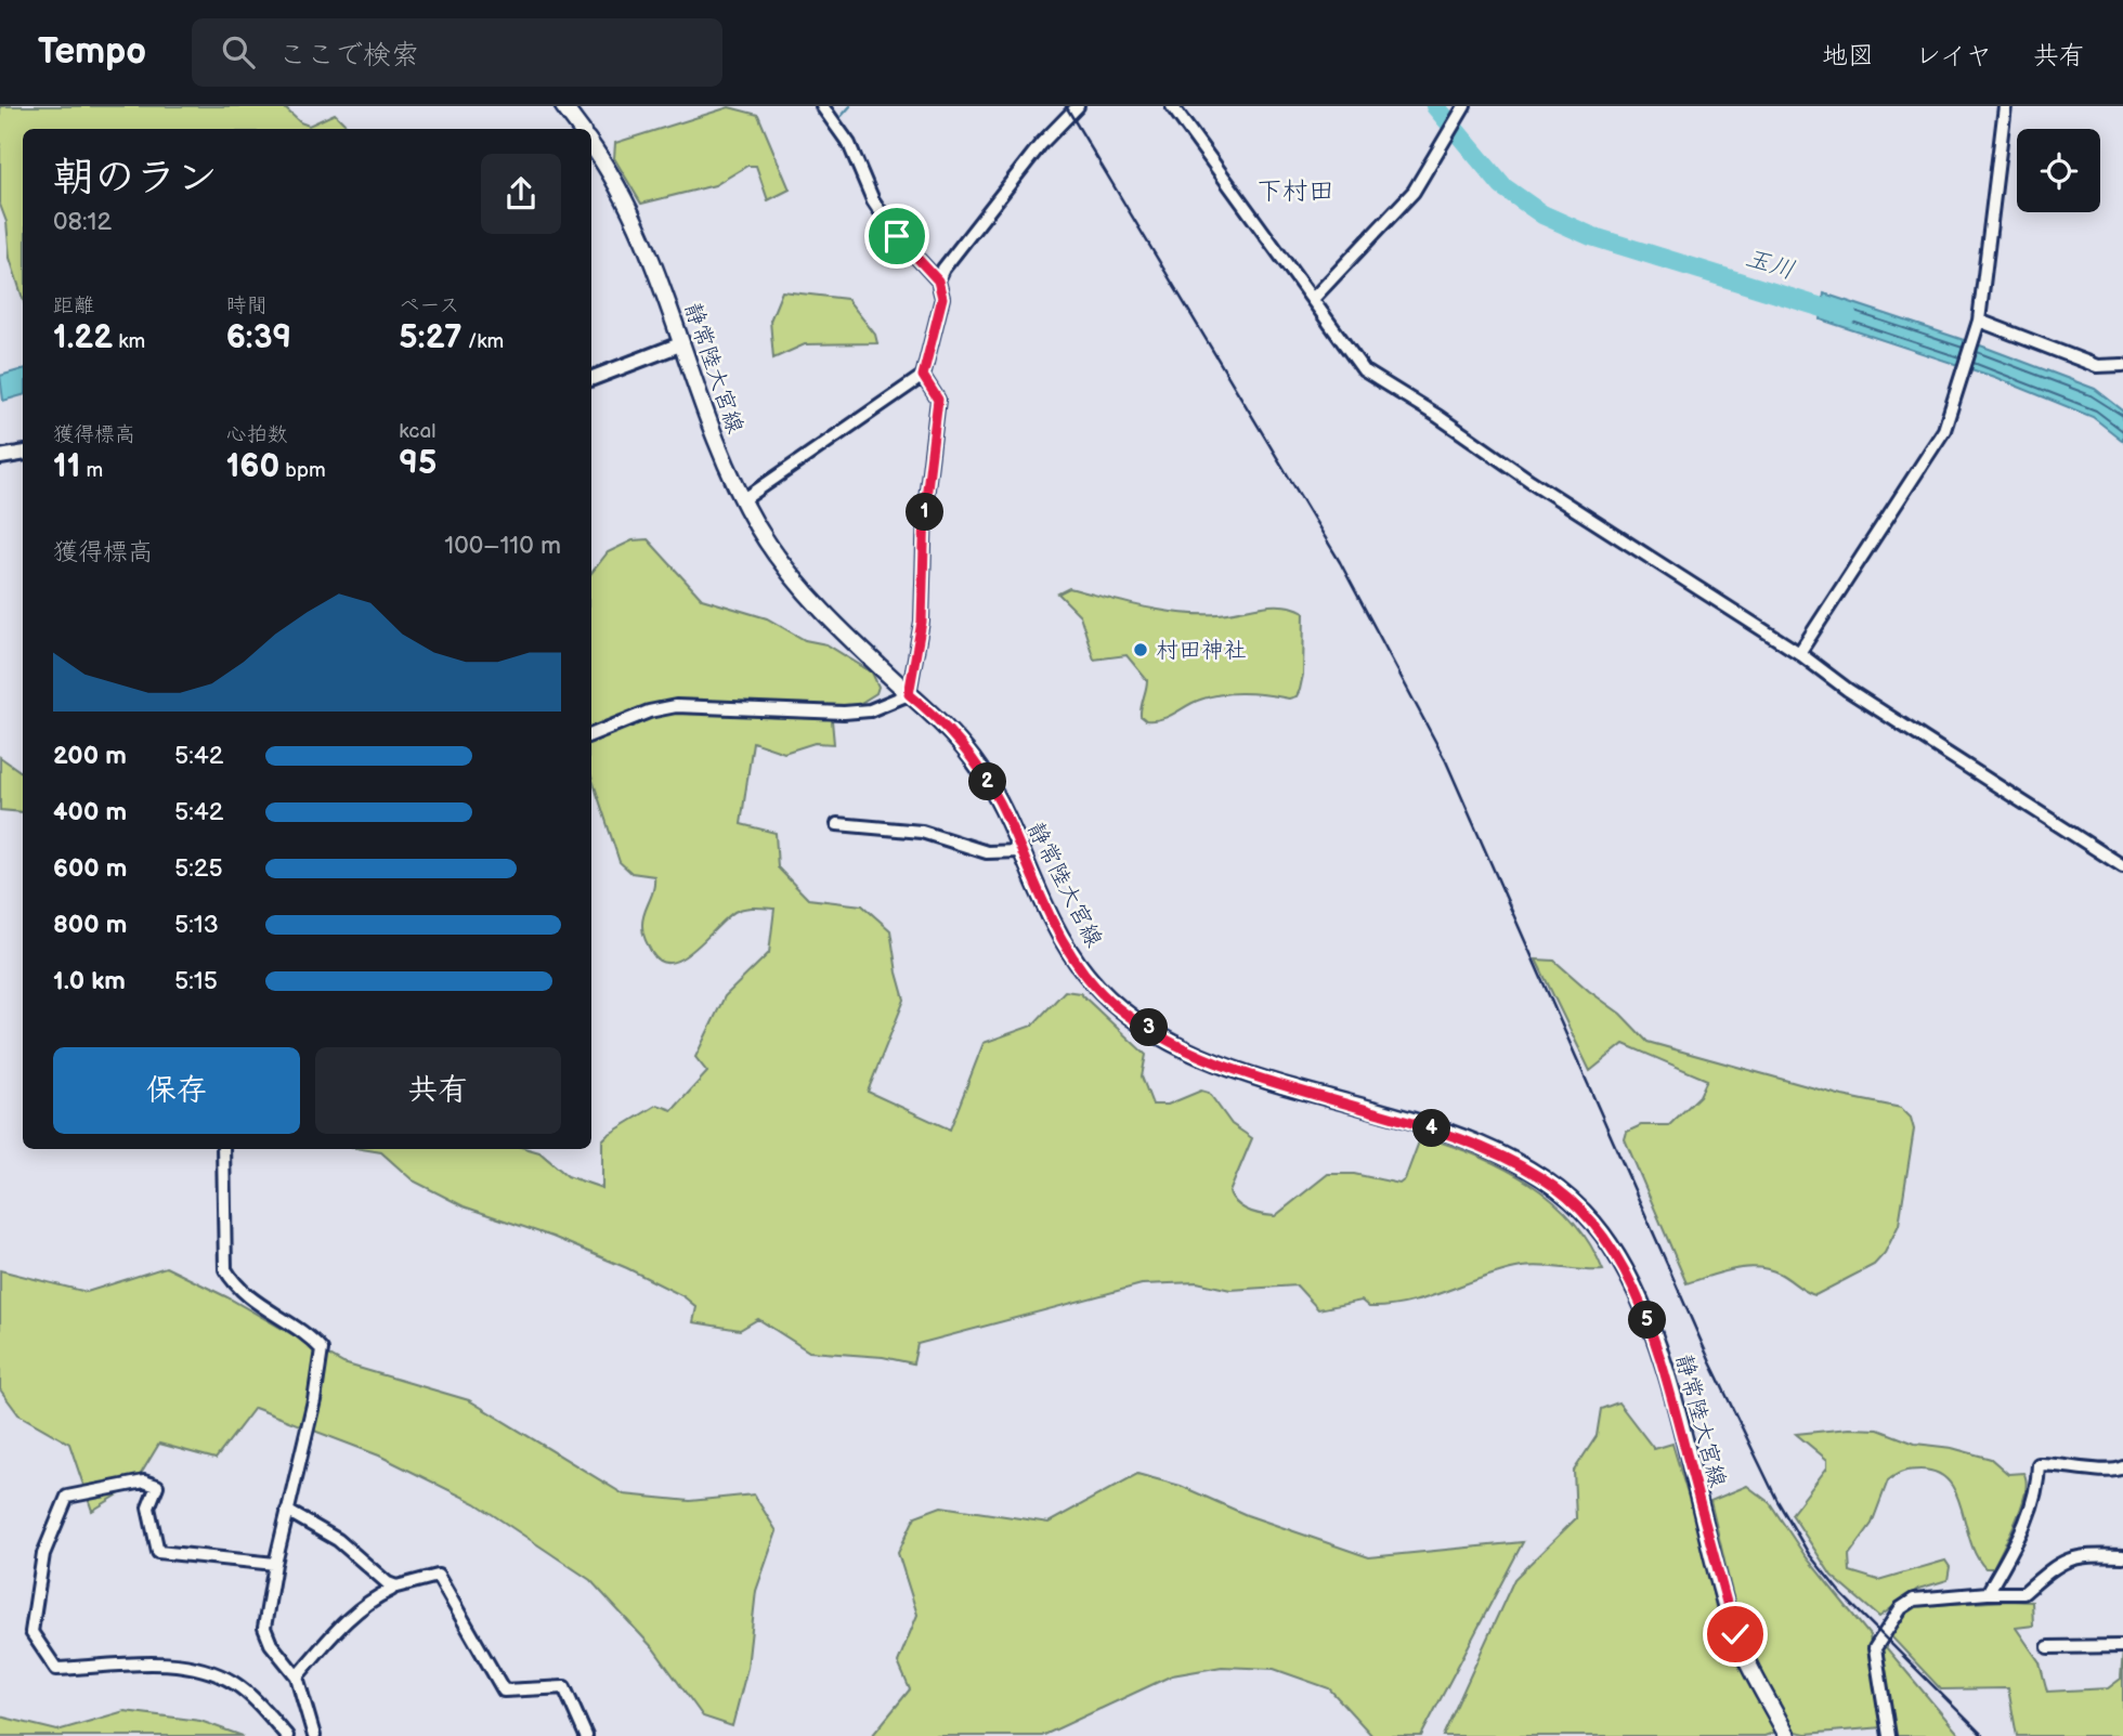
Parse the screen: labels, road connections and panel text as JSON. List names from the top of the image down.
{
  "streets": {
    "main road": ["静常陸大宮線"]
  },
  "districts": ["下村田"],
  "water": ["玉川"],
  "places": ["村田神社"],
  "page": {
    "header": "Tempo",
    "search": "ここで検索",
    "nav": ["地図", "レイヤ", "共有"],
    "heading": ["朝のラン", "08:12"],
    "stats": [
      ["距離", "1.22 km"],
      ["時間", "6:39"],
      ["ペース", "5:27 /km"],
      ["獲得標高", "11 m"],
      ["心拍数", "160 bpm"],
      ["kcal", "95"]
    ],
    "pins": [
      "1",
      "2",
      "3",
      "4",
      "5"
    ],
    "chart": ["獲得標高", "100–110 m"],
    "list": [
      {
        "name": "200 m",
        "note": "5:42"
      },
      {
        "name": "400 m",
        "note": "5:42"
      },
      {
        "name": "600 m",
        "note": "5:25"
      },
      {
        "name": "800 m",
        "note": "5:13"
      },
      {
        "name": "1.0 km",
        "note": "5:15"
      }
    ],
    "buttons": ["保存", "共有"]
  }
}
